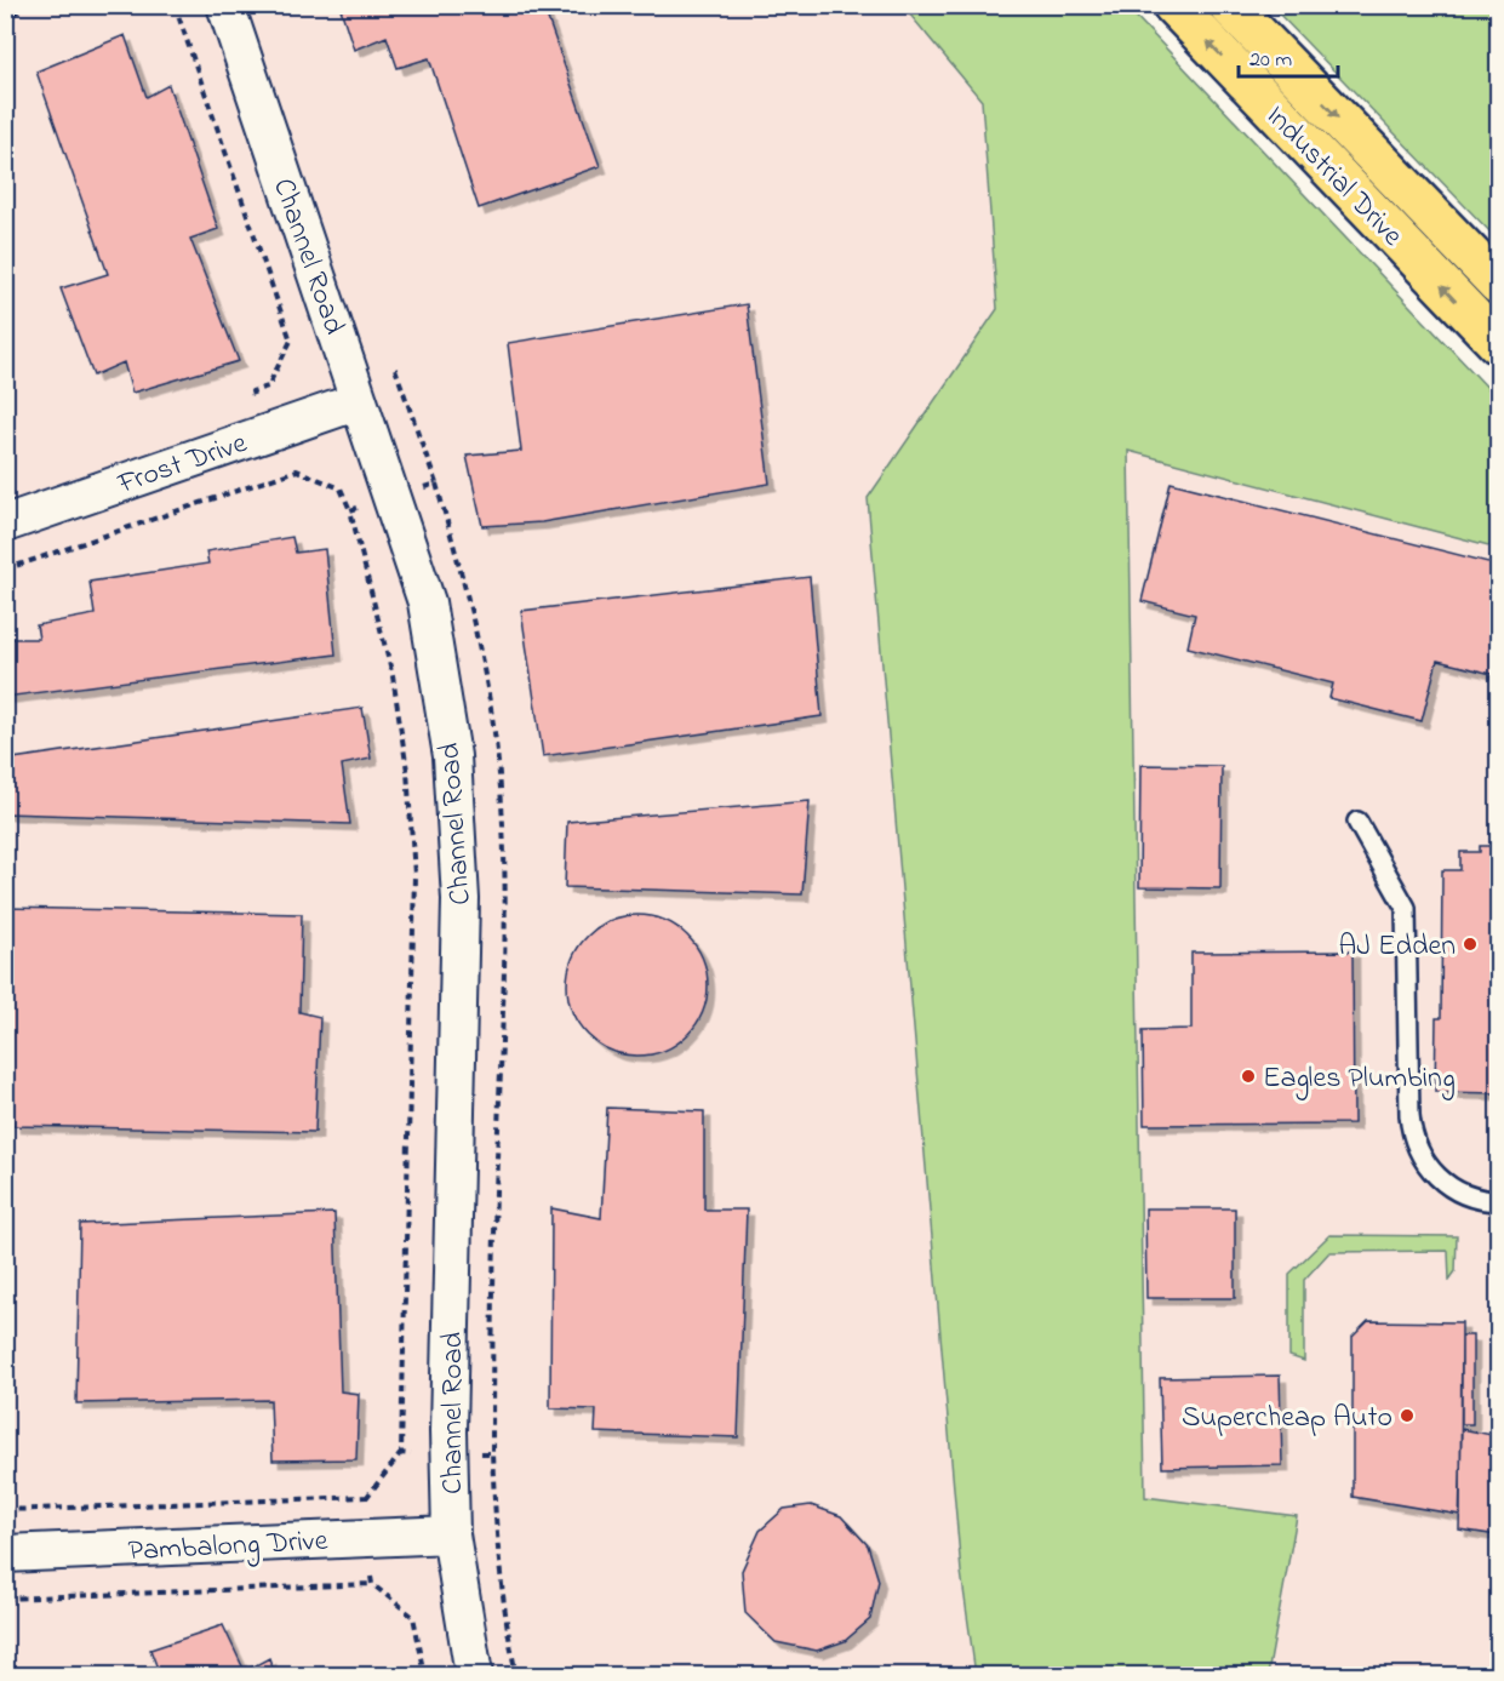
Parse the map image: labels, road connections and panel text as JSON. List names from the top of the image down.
{
  "streets": {
    "highway": ["Industrial Drive"],
    "street": ["Channel Road", "Frost Drive", "Pambalong Drive"]
  },
  "crossings": [
    ["Channel Road", "Frost Drive"],
    ["Channel Road", "Pambalong Drive"]
  ],
  "places": ["AJ Edden", "Eagles Plumbing", "Supercheap Auto"],
  "scale_bar": "20 m"
}
